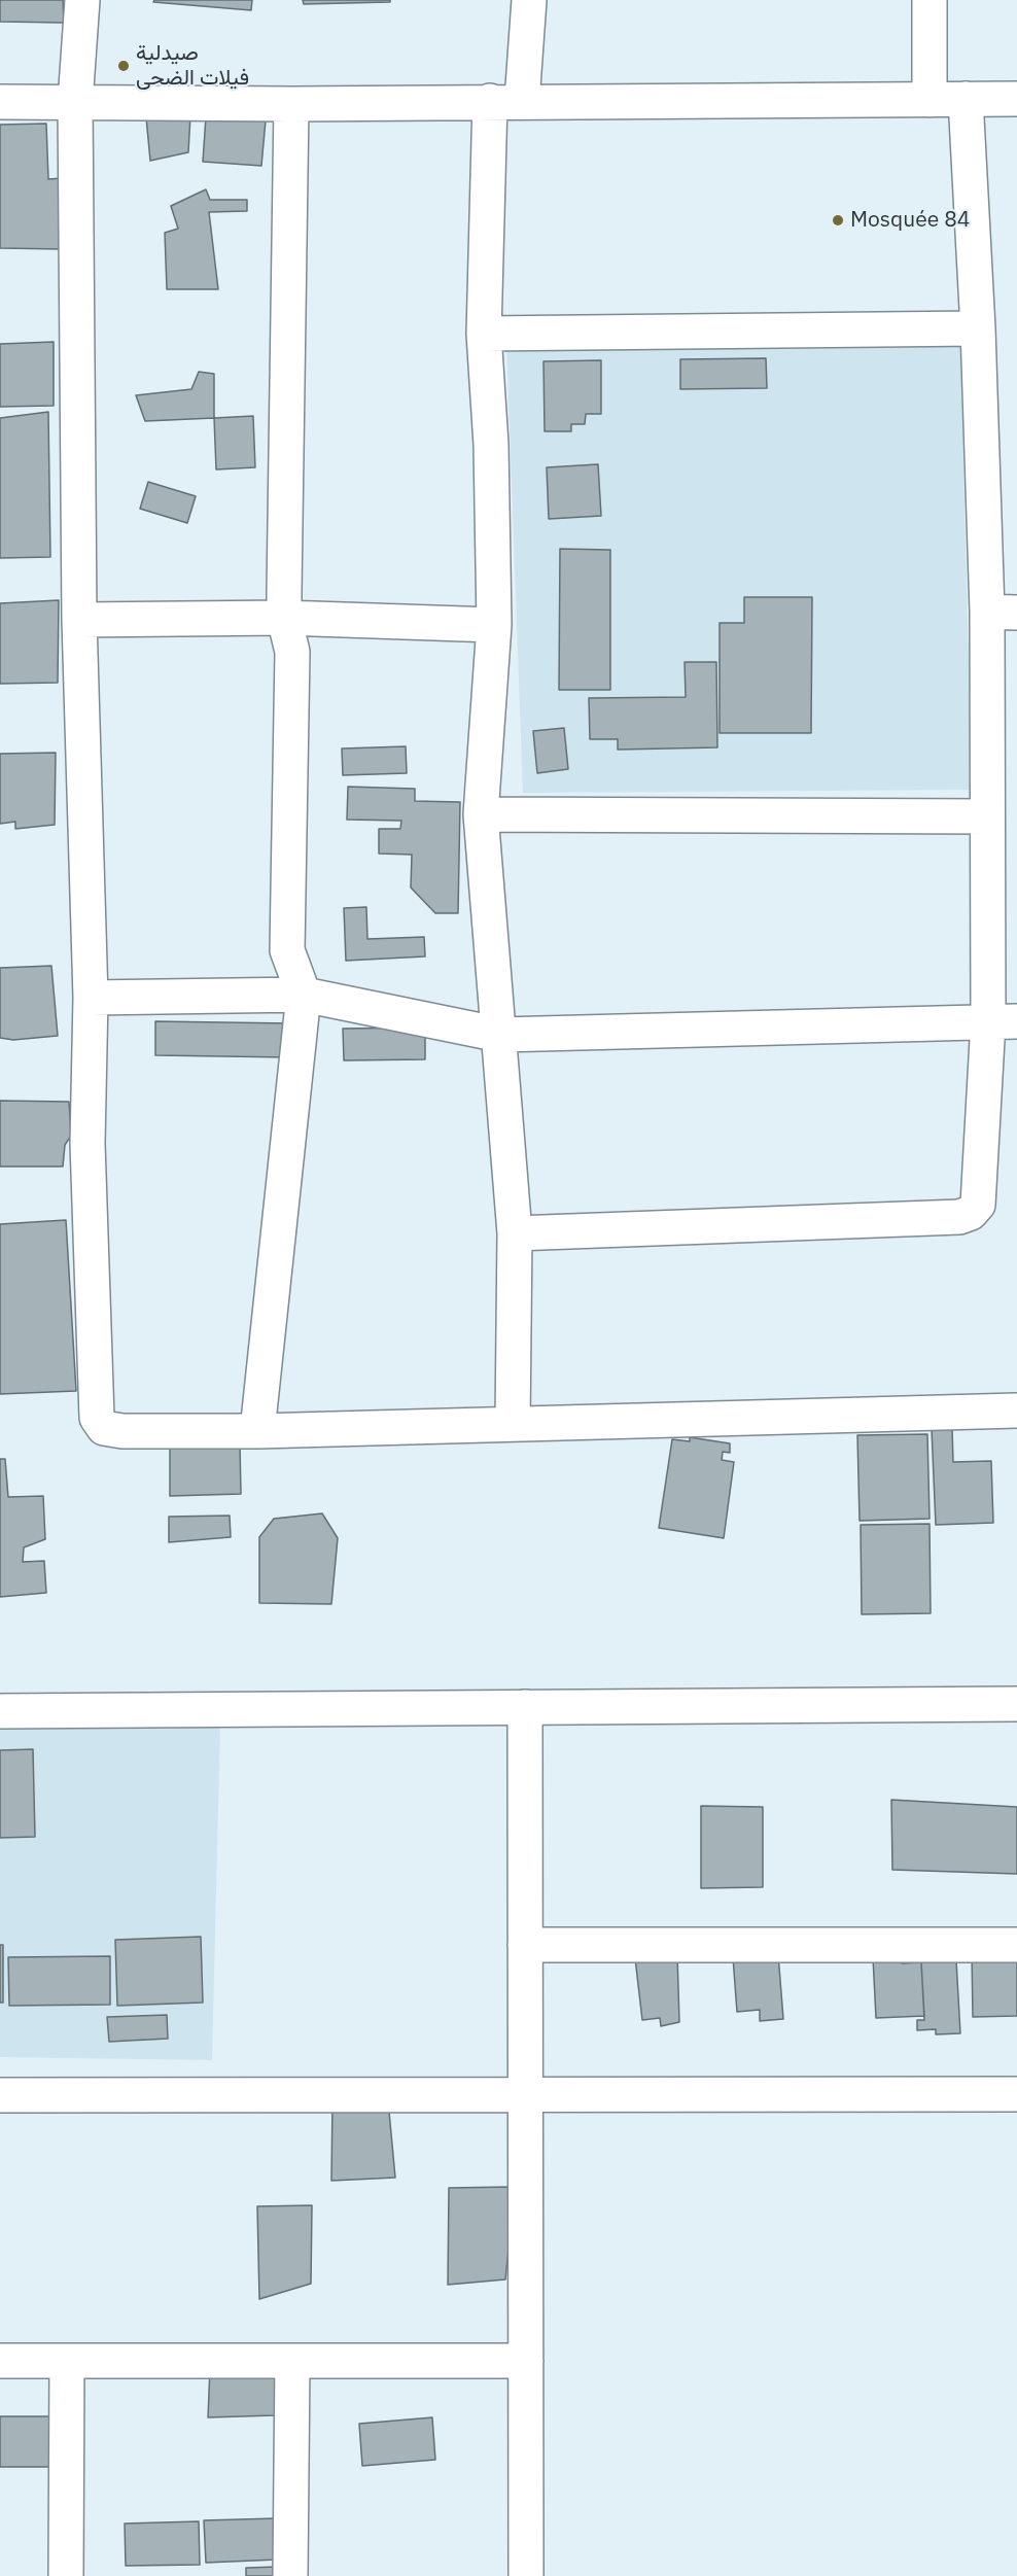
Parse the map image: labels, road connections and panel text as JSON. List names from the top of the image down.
{
  "places": ["صيدلية فيلات الضحى", "Mosquée 84"]
}
